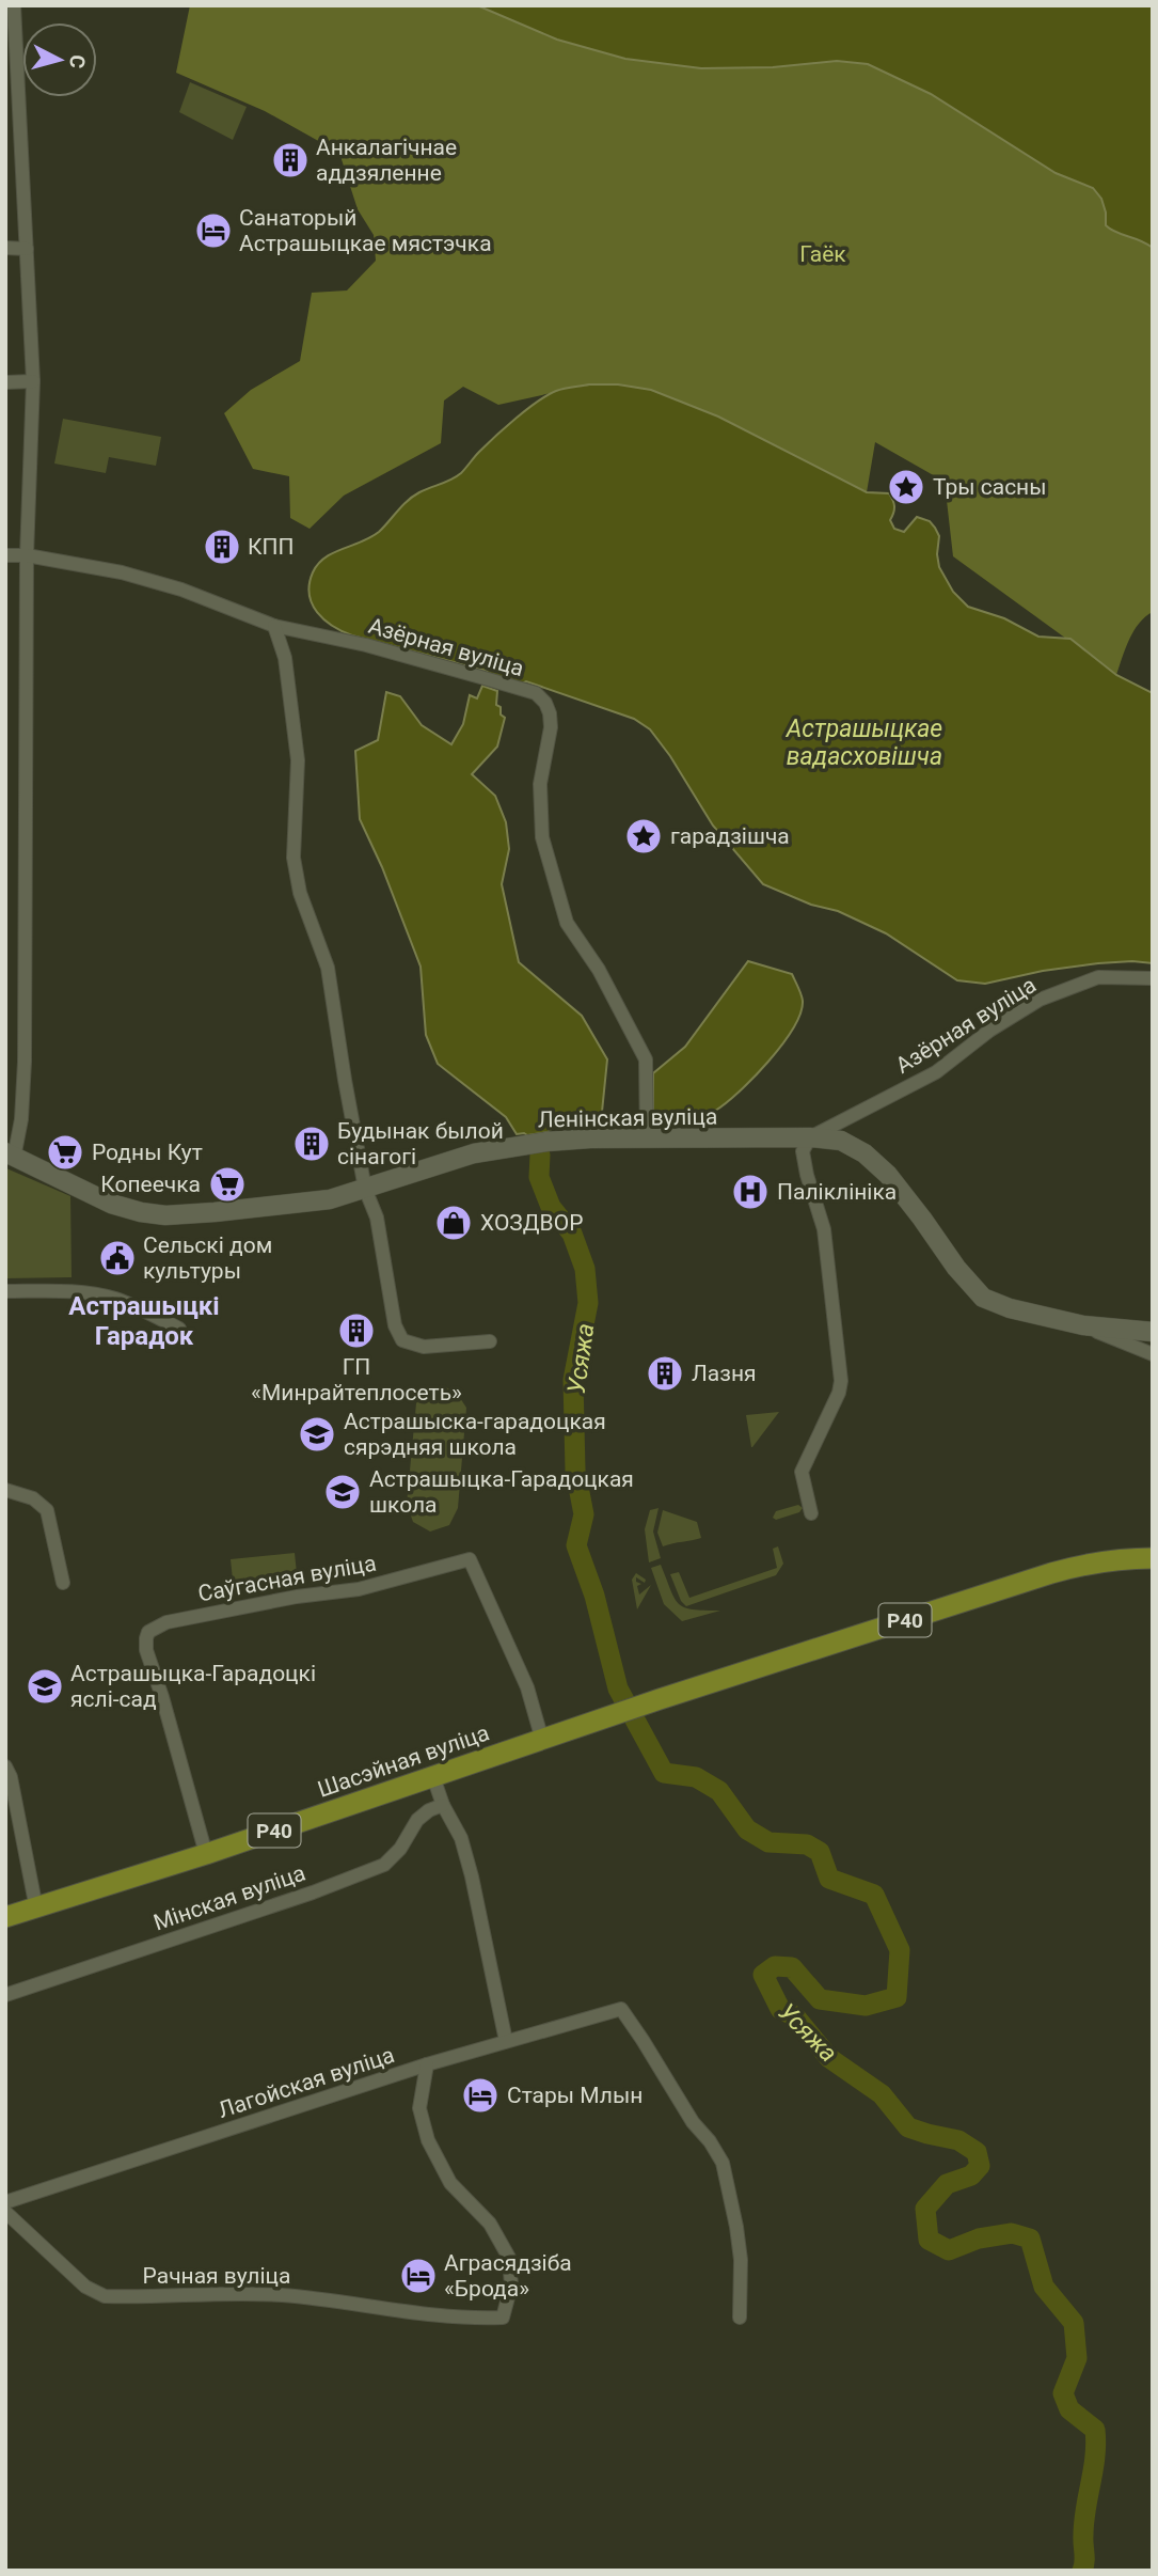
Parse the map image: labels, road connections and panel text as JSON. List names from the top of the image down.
{
  "streets": {
    "main road": ["Р40", "Шасэйная вуліца"],
    "street": [
      "Азёрная вуліца",
      "Ленінская вуліца",
      "Саўгасная вуліца",
      "Мінская вуліца",
      "Лагойская вуліца",
      "Рачная вуліца"
    ]
  },
  "crossings": [
    ["Азёрная вуліца", "Ленінская вуліца"],
    ["Саўгасная вуліца", "Шасэйная вуліца"],
    ["Лагойская вуліца", "Рачная вуліца"]
  ],
  "districts": ["Астрашыцкі Гарадок"],
  "water": ["Астрашыцкае вадасховішча", "Усяжа"],
  "parks": ["Гаёк"],
  "places": {
    "building": [
      "Анкалагічнае аддзяленне",
      "КПП",
      "Будынак былой сінагогі",
      "ГП «Минрайтеплосеть»",
      "Лазня"
    ],
    "hotel": ["Санаторый Астрашыцкае мястэчка", "Стары Млын", "Аграсядзіба «Брода»"],
    "place": ["Тры сасны", "гарадзішча"],
    "supermarket": ["Родны Кут", "Копеечка"],
    "hospital": ["Паліклініка"],
    "shop": ["ХОЗДВОР"],
    "public building": ["Сельскі дом культуры"],
    "school or university": ["Астрашыска-гарадоцкая сярэдняя школа", "Астрашыцка-Гарадоцкая школа", "Астрашыцка-Гарадоцкі яслі-сад"]
  },
  "north": "right"
}
